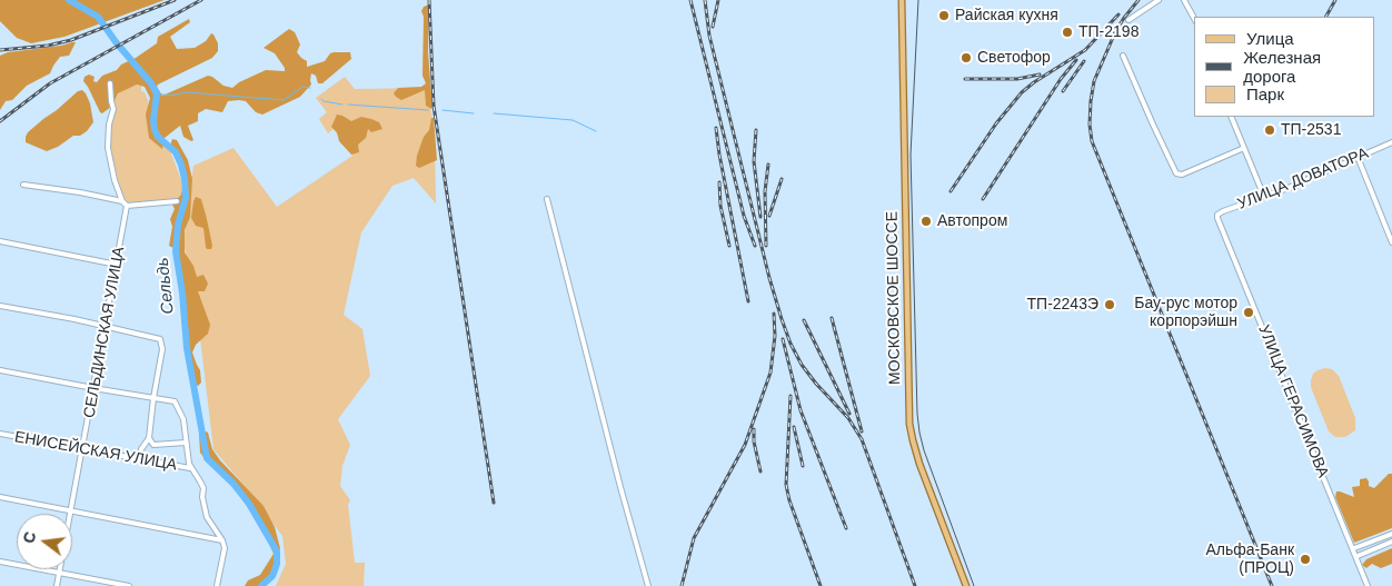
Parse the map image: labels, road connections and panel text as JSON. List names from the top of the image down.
{
  "streets": {
    "main road": ["МОСКОВСКОЕ ШОССЕ"],
    "street": [
      "УЛИЦА ДОВАТОРА",
      "СЕЛЬДИНСКАЯ УЛИЦА",
      "УЛИЦА ГЕРАСИМОВА",
      "ЕНИСЕЙСКАЯ УЛИЦА"
    ]
  },
  "crossings": [
    ["УЛИЦА ДОВАТОРА", "УЛИЦА ГЕРАСИМОВА"],
    ["СЕЛЬДИНСКАЯ УЛИЦА", "ЕНИСЕЙСКАЯ УЛИЦА"]
  ],
  "water": ["Сельдь"],
  "places": [
    "Райская кухня",
    "ТП-2198",
    "Светофор",
    "ТП-2531",
    "Автопром",
    "ТП-2243Э",
    "Бау-рус мотор корпорэйшн",
    "Альфа-Банк (ПРОЦ)"
  ],
  "legend": ["Улица", "Железная дорога", "Парк"],
  "north": "left"
}
